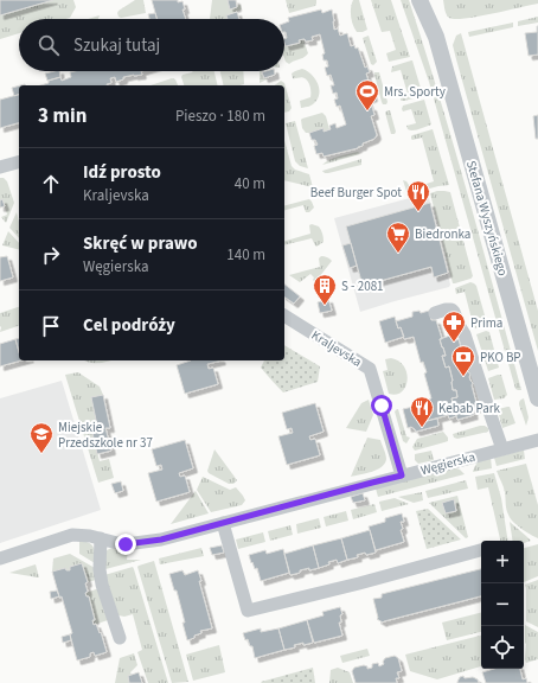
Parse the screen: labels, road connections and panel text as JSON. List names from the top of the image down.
{
  "streets": {
    "street": ["Stefana Wyszyńskiego", "Kraljevska", "Węgierska"]
  },
  "crossings": [
    ["Kraljevska", "Węgierska"]
  ],
  "places": {
    "sports": ["Mrs. Sporty"],
    "restaurant": ["Beef Burger Spot", "Kebab Park"],
    "supermarket": ["Biedronka"],
    "building": ["S - 2081"],
    "pharmacy": ["Prima"],
    "bank": ["PKO BP"],
    "school or university": ["Miejskie Przedszkole nr 37"]
  },
  "page": {
    "search": "Szukaj tutaj",
    "heading": ["3 min", "Pieszo · 180 m"],
    "list": [
      ["Idź prosto", "Kraljevska", "40 m"],
      ["Skręć w prawo", "Węgierska", "140 m"],
      "Cel podróży"
    ],
    "map_buttons": ["+", "−"]
  }
}
